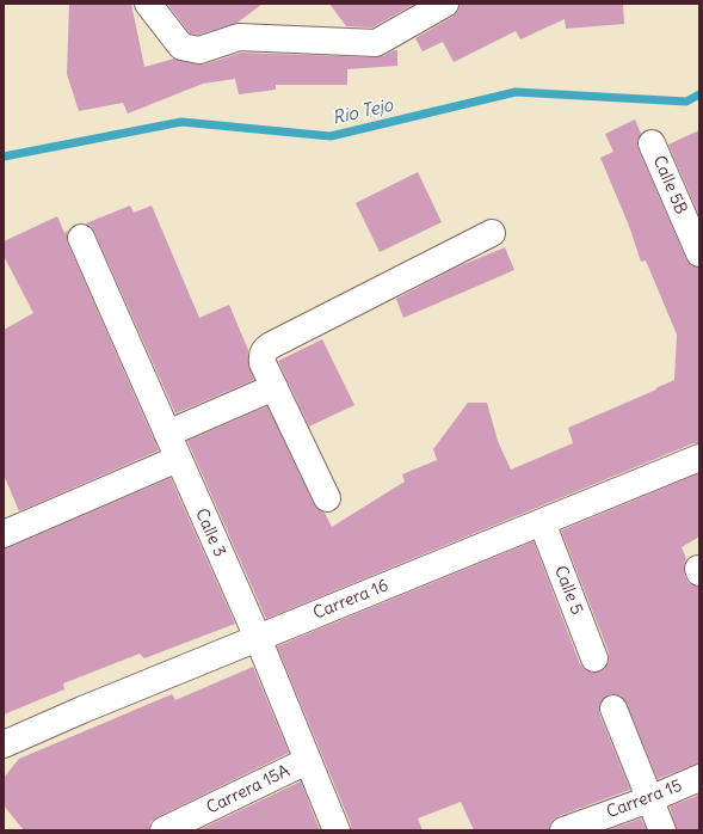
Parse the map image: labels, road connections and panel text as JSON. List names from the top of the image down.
{
  "streets": {
    "street": [
      "Calle 5B",
      "Calle 3",
      "Calle 5",
      "Carrera 16",
      "Carrera 15A",
      "Carrera 15"
    ]
  },
  "crossings": [
    ["Calle 3", "Carrera 16"],
    ["Calle 3", "Carrera 15A"],
    ["Calle 5", "Carrera 16"]
  ],
  "water": ["Rio Tejo"]
}
